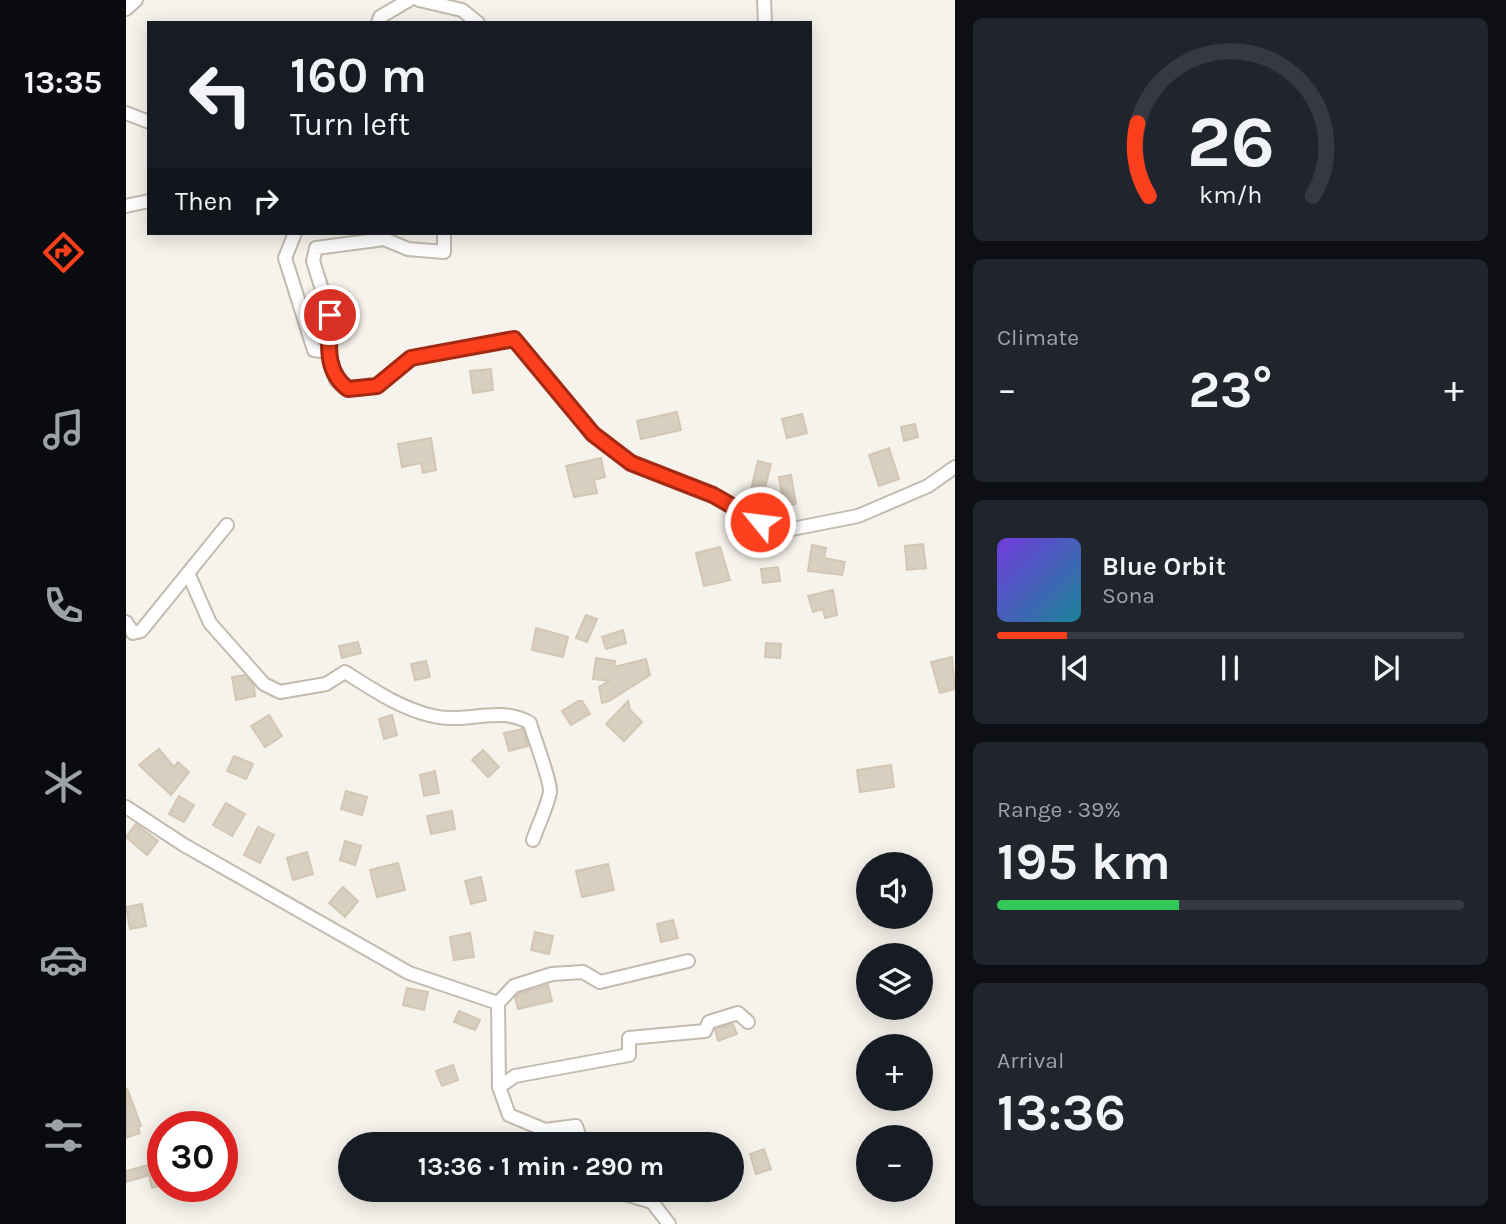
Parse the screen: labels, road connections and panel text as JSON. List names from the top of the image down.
{
  "page": {
    "tabs": "13:35",
    "turn": ["160 m", "Turn left"],
    "then": "Then",
    "tile": [
      "Climate",
      ["Range · 39%", "195 km"],
      ["Arrival", "13:36"]
    ],
    "heat": ["−", "23°", "+"],
    "song": ["Blue Orbit", "Sona"],
    "map_buttons": ["+", "−"],
    "limit": "30",
    "trip": "13:36 · 1 min · 290 m",
    "gauge": ["26", "km/h"]
  }
}
